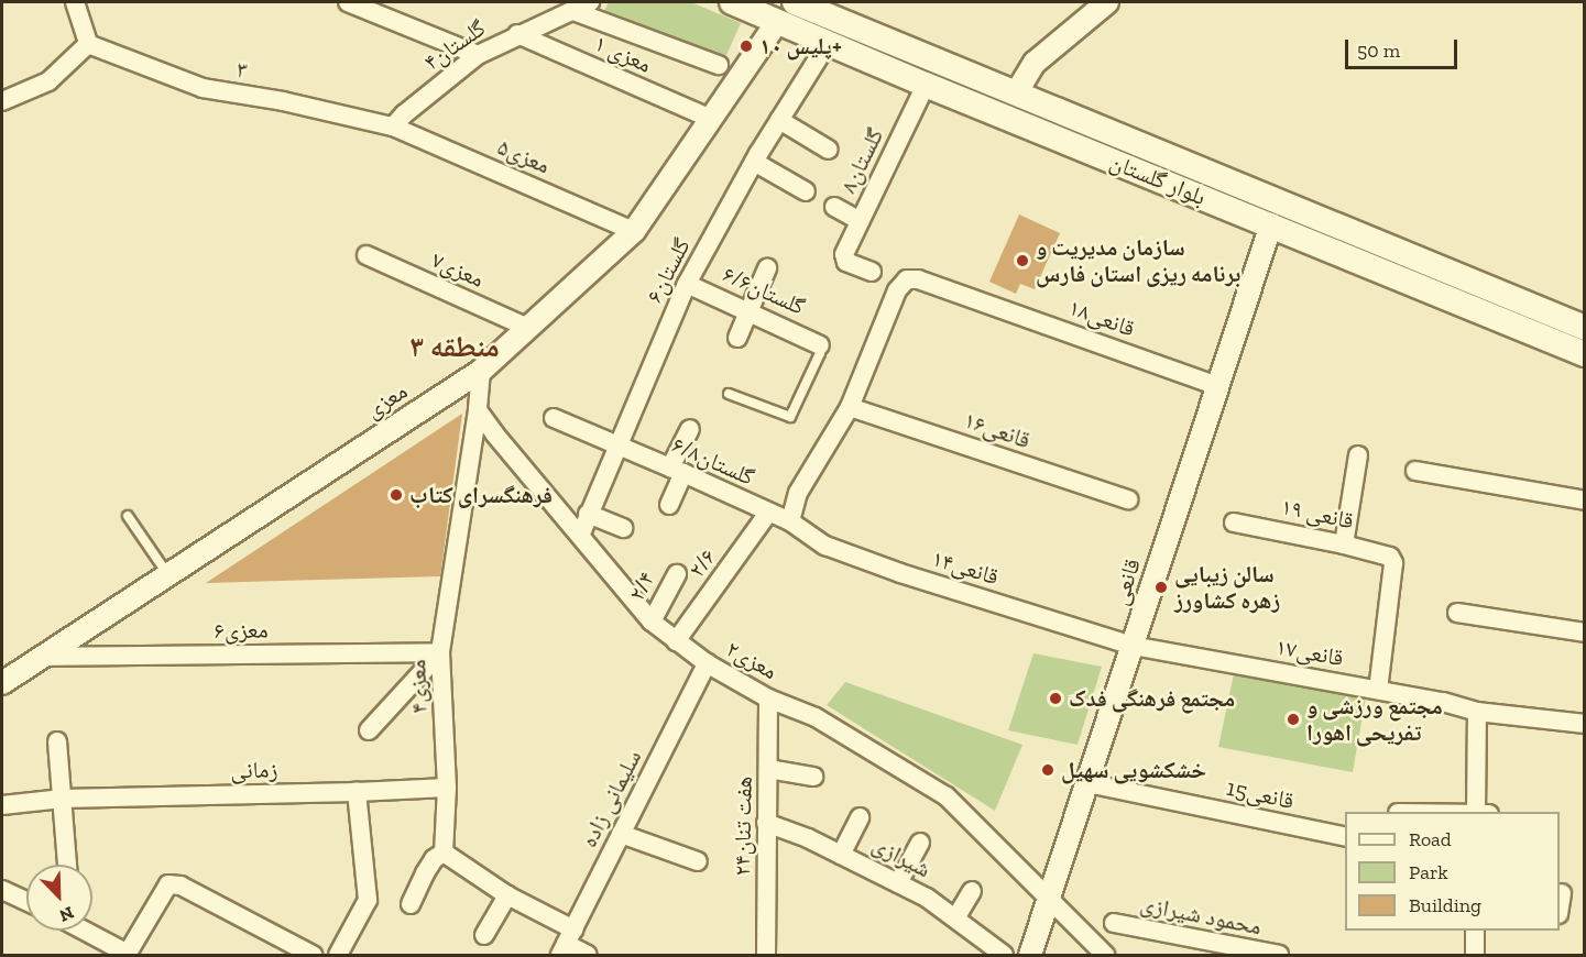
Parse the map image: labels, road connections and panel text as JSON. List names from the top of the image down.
{
  "streets": {
    "main road": ["بلوار گلستان"],
    "street": [
      "گلستان۴",
      "معزی ۱",
      "۳",
      "۵معزی",
      "گلستان۸",
      "۷معزی",
      "گلستان۶",
      "۶/۶گلستان",
      "۱۸قانعی",
      "معزی",
      "۱۶قانعی",
      "۶/۸گلستان",
      "قانعی ۱۹",
      "۲/۶",
      "۱۴قانعی",
      "قانعی",
      "۲/۴",
      "۶معزی",
      "۱۷قانعی",
      "۲معزی",
      "۴معزی",
      "زمانی",
      "15قانعی",
      "سلیمانی زاده",
      "هفت تنان۲۴",
      "شیرازی",
      "محمود شیرازی"
    ]
  },
  "crossings": [
    ["گلستان۴", "معزی ۱"],
    ["گلستان۴", "۳"],
    ["گلستان۴", "۵معزی"],
    ["معزی ۱", "معزی"],
    ["۳", "۵معزی"],
    ["۵معزی", "معزی"],
    ["گلستان۸", "بلوار گلستان"],
    ["بلوار گلستان", "گلستان۶"],
    ["بلوار گلستان", "معزی"],
    ["بلوار گلستان", "قانعی"],
    ["۷معزی", "معزی"],
    ["گلستان۶", "۶/۶گلستان"],
    ["گلستان۶", "۶/۸گلستان"],
    ["گلستان۶", "۲معزی"],
    ["۱۸قانعی", "۱۶قانعی"],
    ["۱۸قانعی", "قانعی"],
    ["معزی", "۶معزی"],
    ["معزی", "۴معزی"],
    ["۶/۸گلستان", "۲/۶"],
    ["۶/۸گلستان", "۱۴قانعی"],
    ["قانعی ۱۹", "۱۷قانعی"],
    ["۲/۶", "۲معزی"],
    ["۱۴قانعی", "قانعی"],
    ["۱۴قانعی", "۱۷قانعی"],
    ["قانعی", "۱۷قانعی"],
    ["قانعی", "۲معزی"],
    ["قانعی", "15قانعی"],
    ["۲/۴", "۲معزی"],
    ["۶معزی", "۴معزی"],
    ["۲معزی", "۴معزی"],
    ["۲معزی", "سلیمانی زاده"],
    ["۲معزی", "هفت تنان۲۴"],
    ["۴معزی", "زمانی"],
    ["هفت تنان۲۴", "شیرازی"]
  ],
  "districts": ["منطقه ۳"],
  "places": [
    "پلیس ۱۰+",
    "سازمان مدیریت و برنامه ریزی استان فارس",
    "فرهنگسرای کتاب",
    "سالن زیبایی زهره کشاورز",
    "مجتمع فرهنگی فدک",
    "مجتمع ورزشی و تفریحی اهورا",
    "خشکشویی سهیل"
  ],
  "legend": ["Road", "Park", "Building"],
  "scale_bar": "50 m",
  "north": "bottom right"
}
